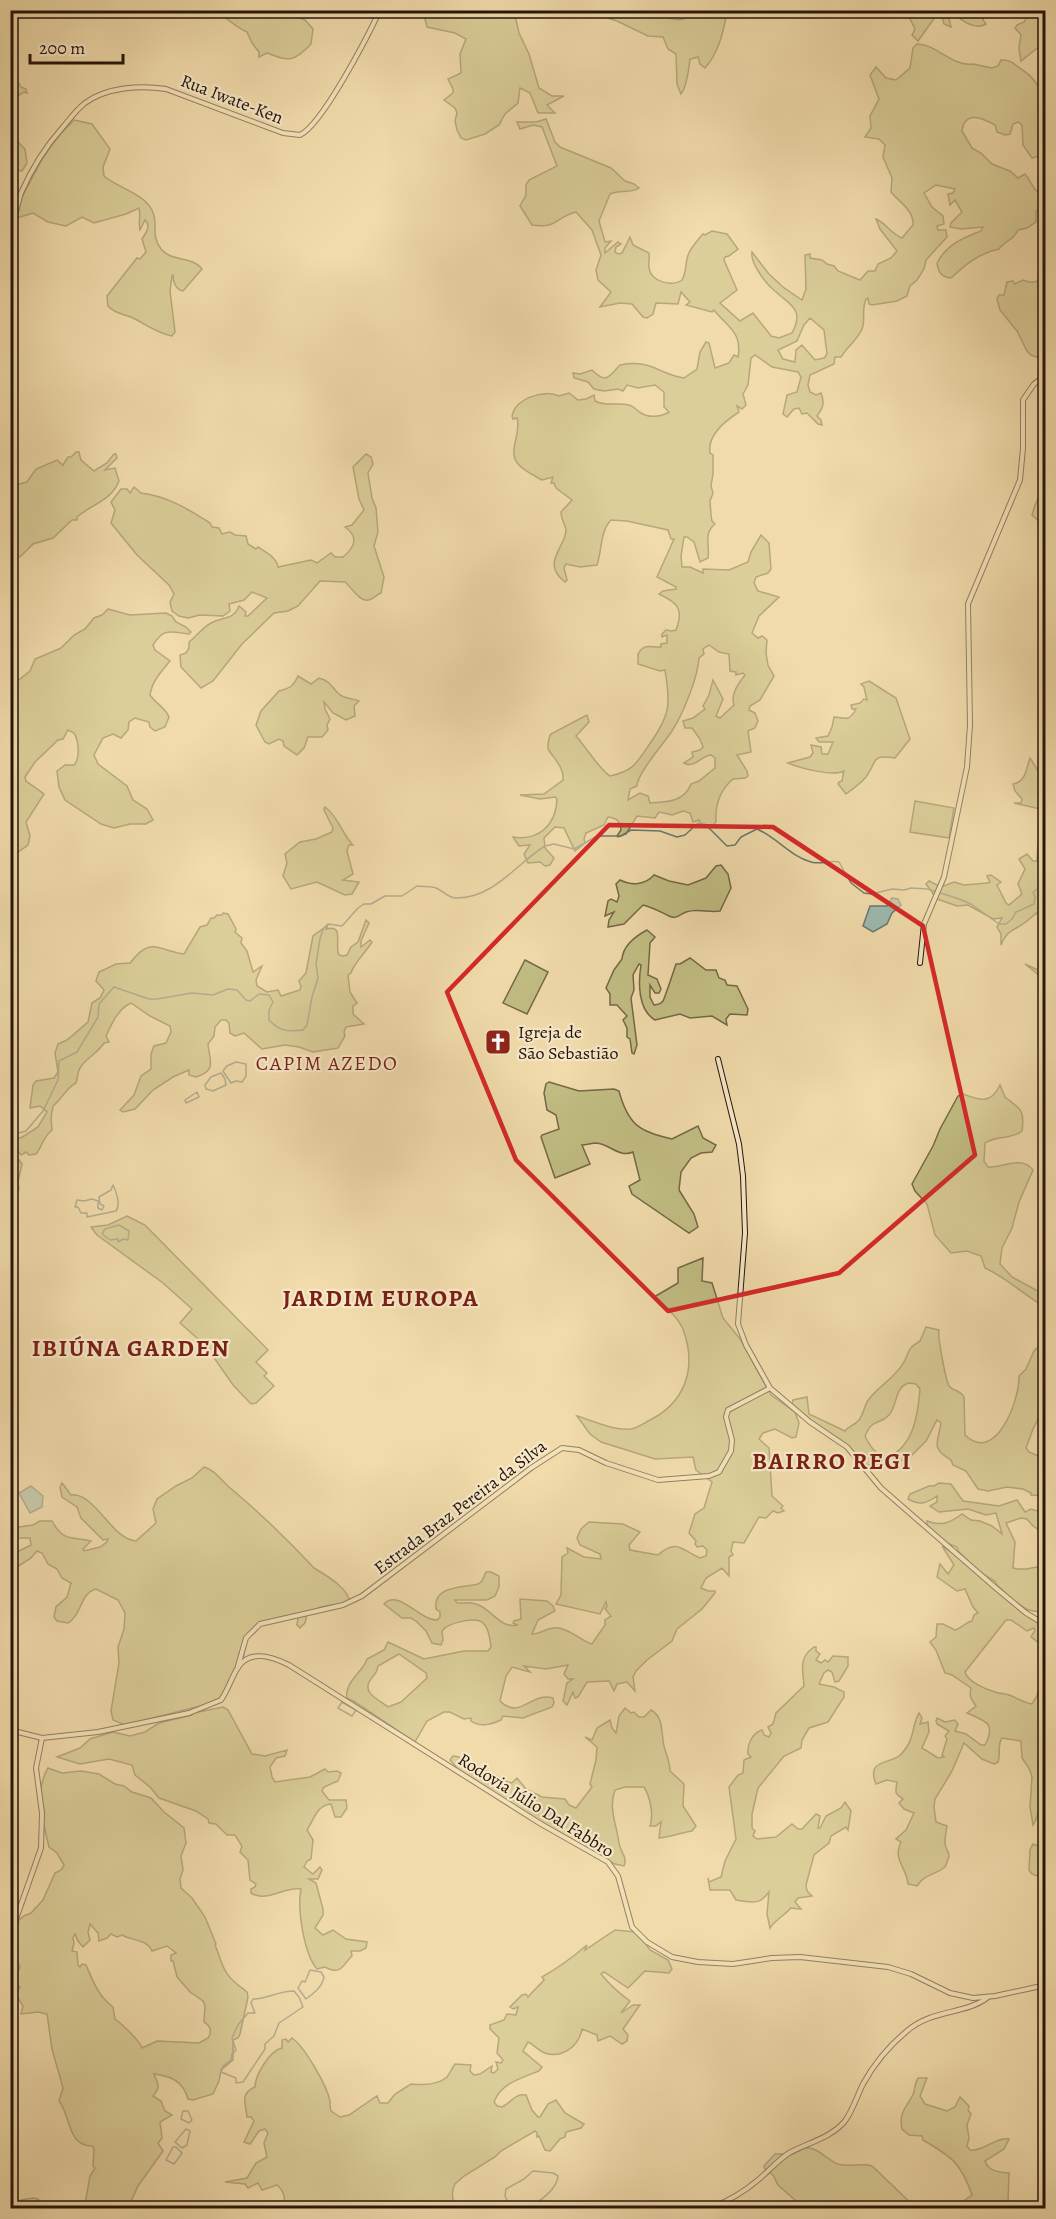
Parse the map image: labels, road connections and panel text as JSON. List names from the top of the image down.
{
  "streets": {
    "street": ["Rua Iwate-Ken", "Estrada Braz Pereira da Silva", "Rodovia Júlio Dal Fabbro"]
  },
  "crossings": [
    ["Estrada Braz Pereira da Silva", "Rodovia Júlio Dal Fabbro"]
  ],
  "districts": [
    "CAPIM AZEDO",
    "JARDIM EUROPA",
    "IBIÚNA GARDEN",
    "BAIRRO REGI"
  ],
  "places": {
    "church": ["Igreja de São Sebastião"]
  },
  "scale_bar": "200 m"
}
